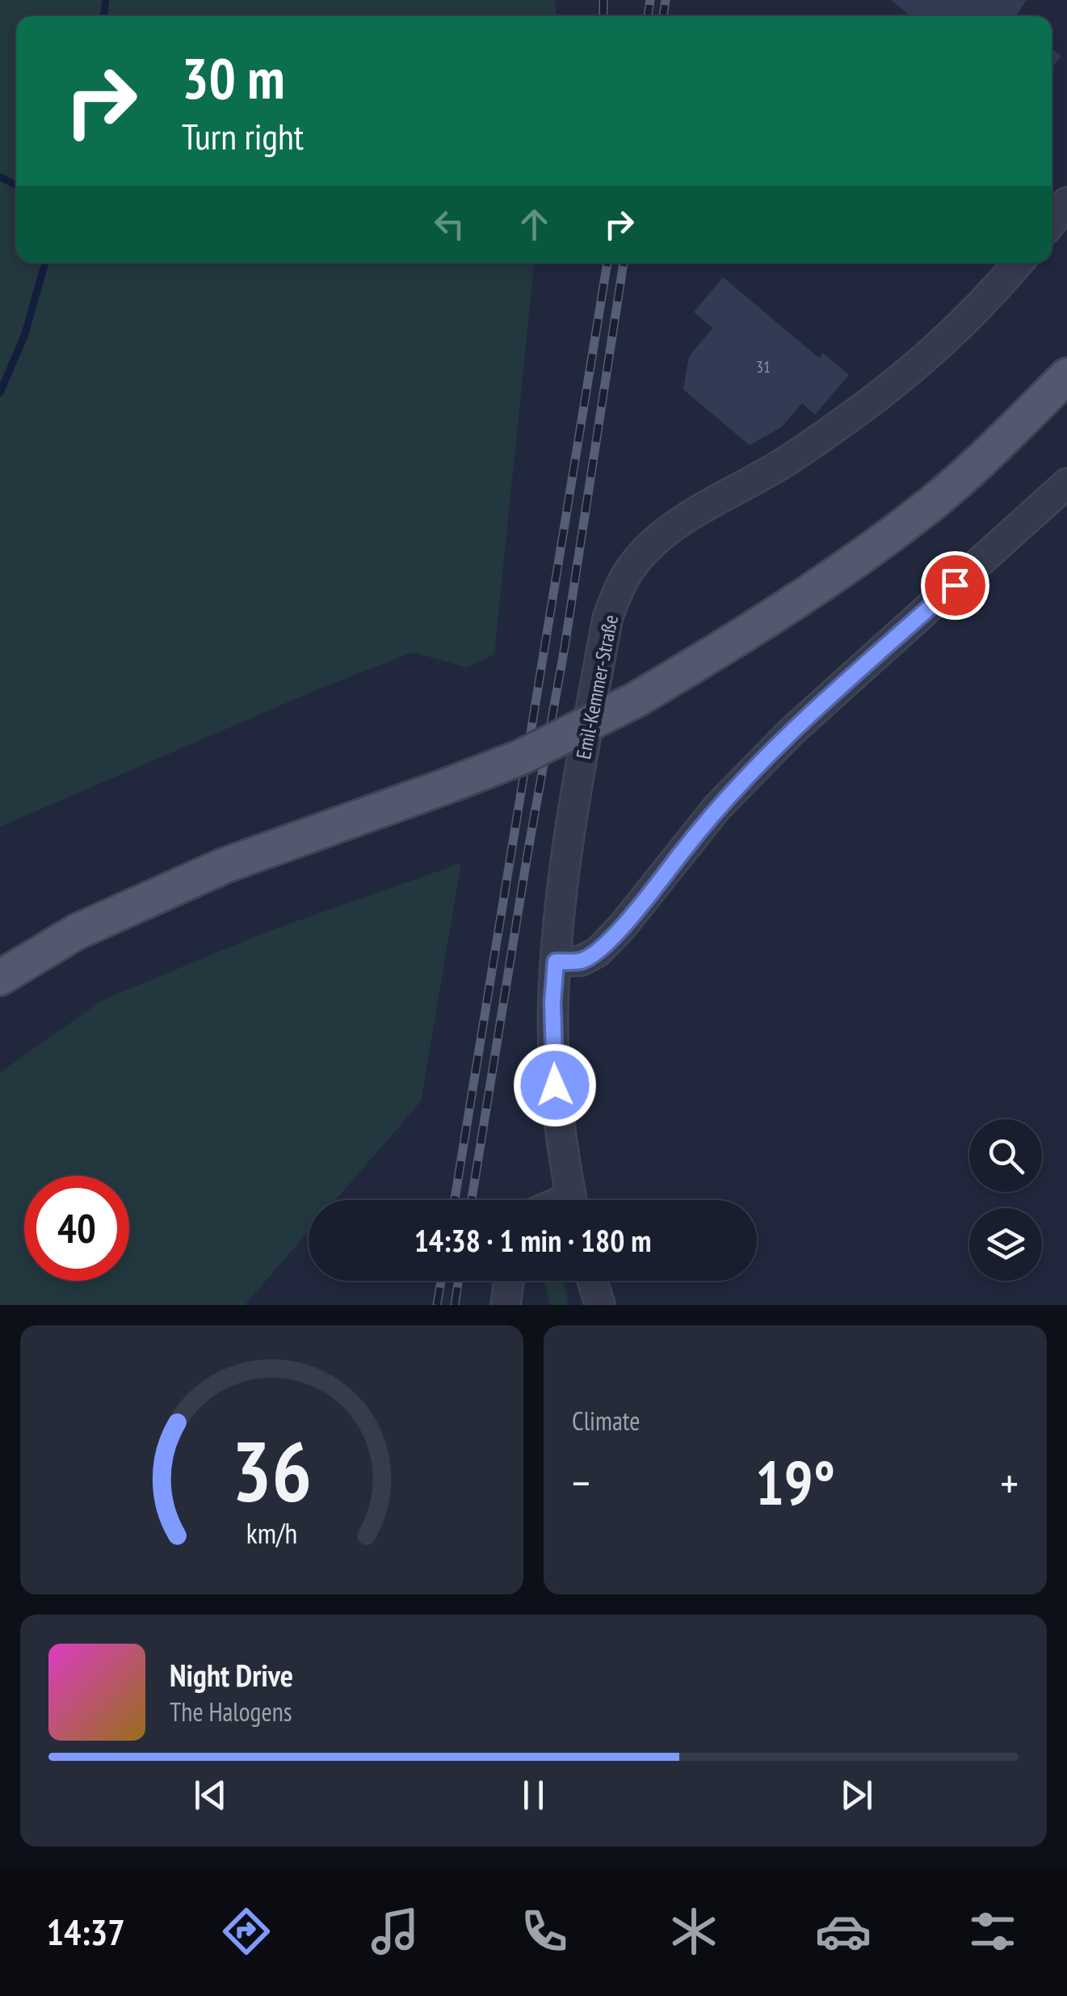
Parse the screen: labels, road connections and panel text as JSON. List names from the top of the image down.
{
  "streets": {
    "street": ["Emil-Kemmer-Straße"]
  },
  "house_numbers": ["31"],
  "page": {
    "turn": ["30 m", "Turn right"],
    "limit": "40",
    "trip": "14:38 · 1 min · 180 m",
    "tile": "Climate",
    "heat": ["−", "19°", "+"],
    "song": ["Night Drive", "The Halogens"],
    "tabs": "14:37",
    "gauge": ["36", "km/h"]
  }
}
